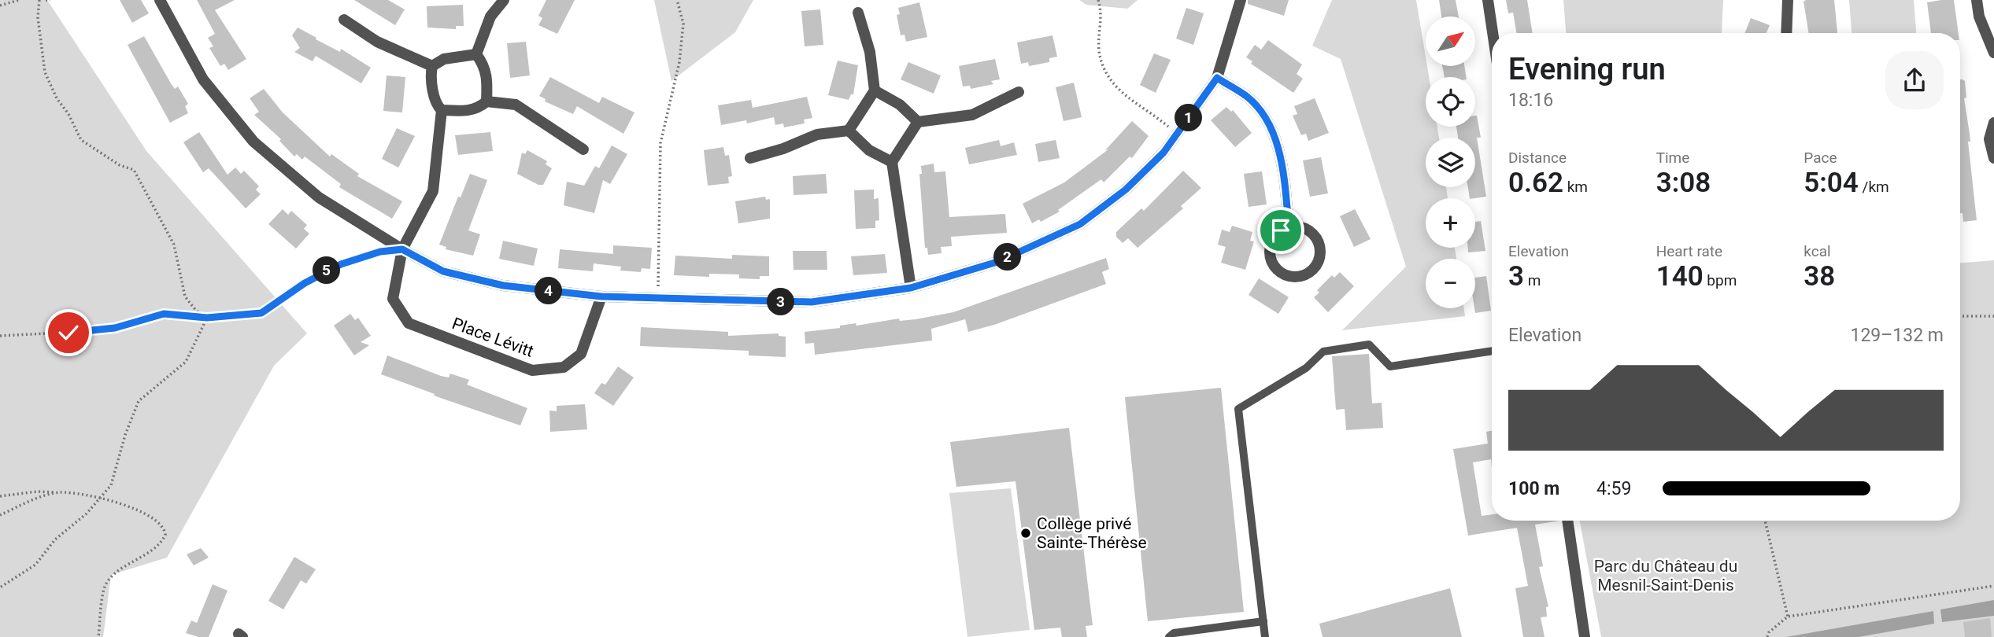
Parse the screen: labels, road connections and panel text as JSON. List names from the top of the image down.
{
  "streets": {
    "street": ["Place Lévitt"]
  },
  "parks": ["Parc du Château du Mesnil-Saint-Denis"],
  "places": ["Collège privé Sainte-Thérèse"],
  "north": "top right",
  "page": {
    "map_buttons": ["+", "−"],
    "heading": ["Evening run", "18:16"],
    "pins": [
      "1",
      "2",
      "5",
      "4",
      "3"
    ],
    "stats": [
      ["Distance", "0.62 km"],
      ["Time", "3:08"],
      ["Pace", "5:04 /km"],
      ["Elevation", "3 m"],
      ["Heart rate", "140 bpm"],
      ["kcal", "38"]
    ],
    "chart": ["Elevation", "129–132 m"],
    "list": [
      {
        "name": "100 m",
        "note": "4:59"
      }
    ]
  }
}
